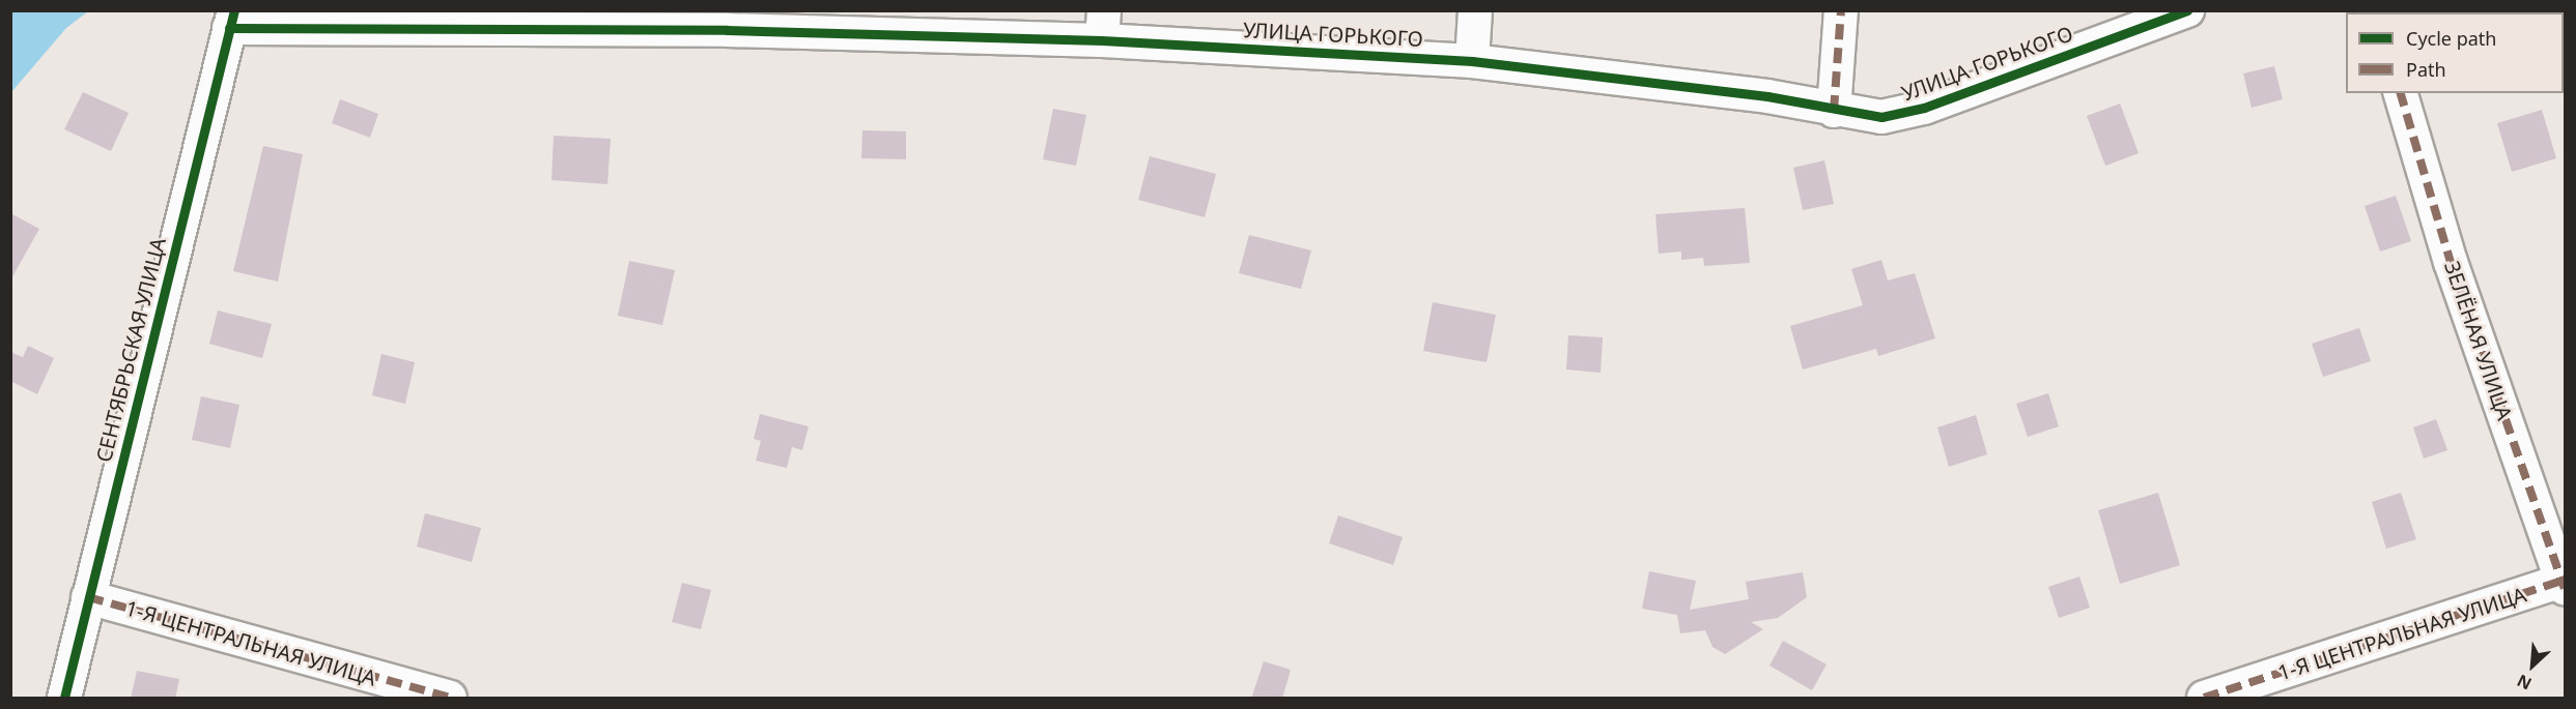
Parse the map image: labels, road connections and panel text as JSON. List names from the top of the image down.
{
  "streets": {
    "street": [
      "УЛИЦА ГОРЬКОГО",
      "ЗЕЛЁНАЯ УЛИЦА",
      "СЕНТЯБРЬСКАЯ УЛИЦА",
      "1-Я ЦЕНТРАЛЬНАЯ УЛИЦА"
    ]
  },
  "crossings": [
    ["УЛИЦА ГОРЬКОГО", "СЕНТЯБРЬСКАЯ УЛИЦА"],
    ["ЗЕЛЁНАЯ УЛИЦА", "1-Я ЦЕНТРАЛЬНАЯ УЛИЦА"],
    ["СЕНТЯБРЬСКАЯ УЛИЦА", "1-Я ЦЕНТРАЛЬНАЯ УЛИЦА"]
  ],
  "legend": ["Cycle path", "Path"],
  "north": "bottom left"
}
